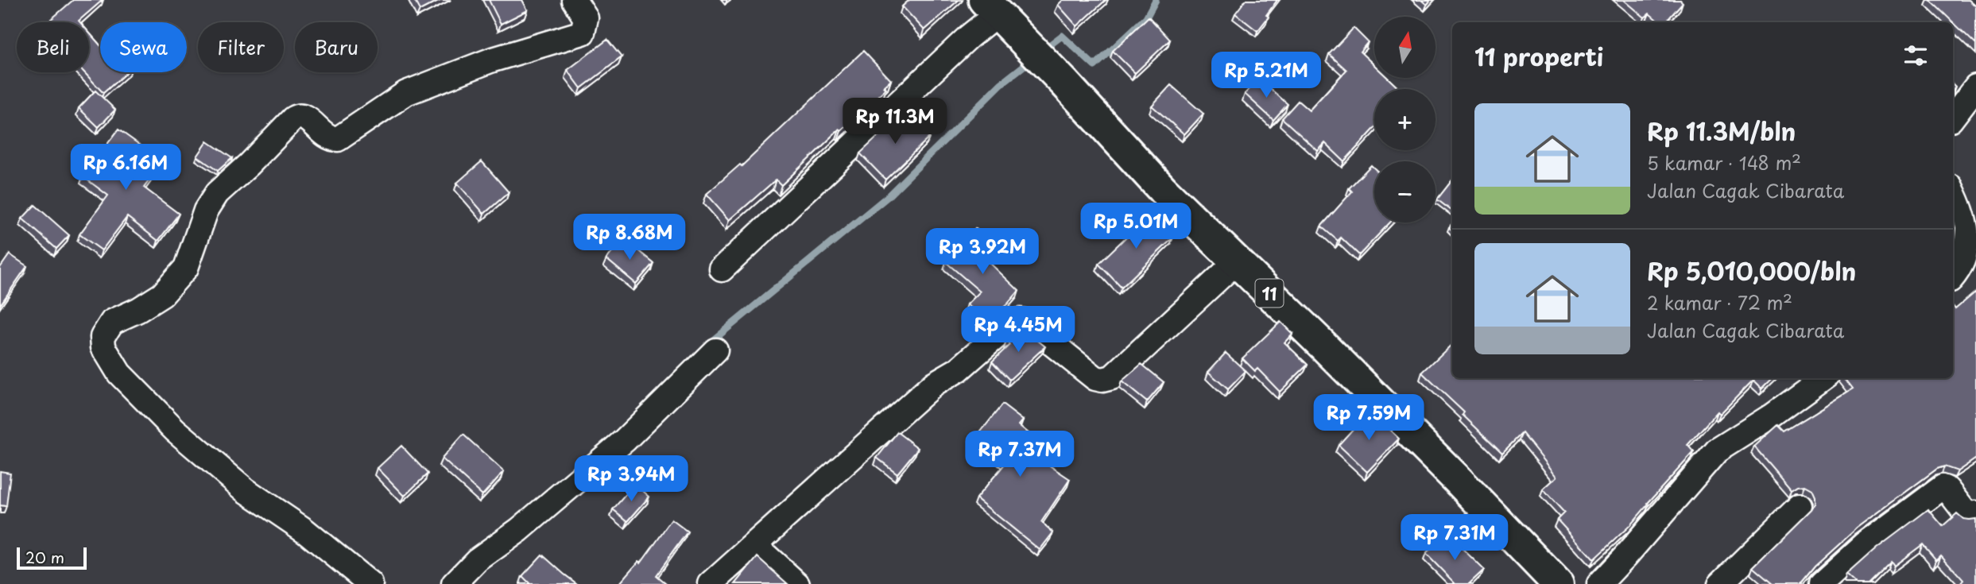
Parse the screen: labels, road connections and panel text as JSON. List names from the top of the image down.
{
  "streets": {
    "highway": ["11"]
  },
  "scale_bar": "20 m",
  "north": "top",
  "page": {
    "map_buttons": ["+", "−"],
    "chip": [
      "Beli",
      "Sewa",
      "Filter",
      "Baru"
    ],
    "heading": "11 properti",
    "price": [
      "Rp 5.21M",
      "Rp 11.3M",
      "Rp 6.16M",
      "Rp 5.01M",
      "Rp 8.68M",
      "Rp 3.92M",
      "Rp 4.45M",
      "Rp 7.59M",
      "Rp 7.37M",
      "Rp 3.94M",
      "Rp 7.31M"
    ],
    "list": [
      {
        "name": "Rp 11.3M/bln",
        "note": "5 kamar · 148 m² · Jalan Cagak Cibarata"
      },
      {
        "name": "Rp 5,010,000/bln",
        "note": "2 kamar · 72 m² · Jalan Cagak Cibarata"
      }
    ],
    "scale": "20 m"
  }
}
